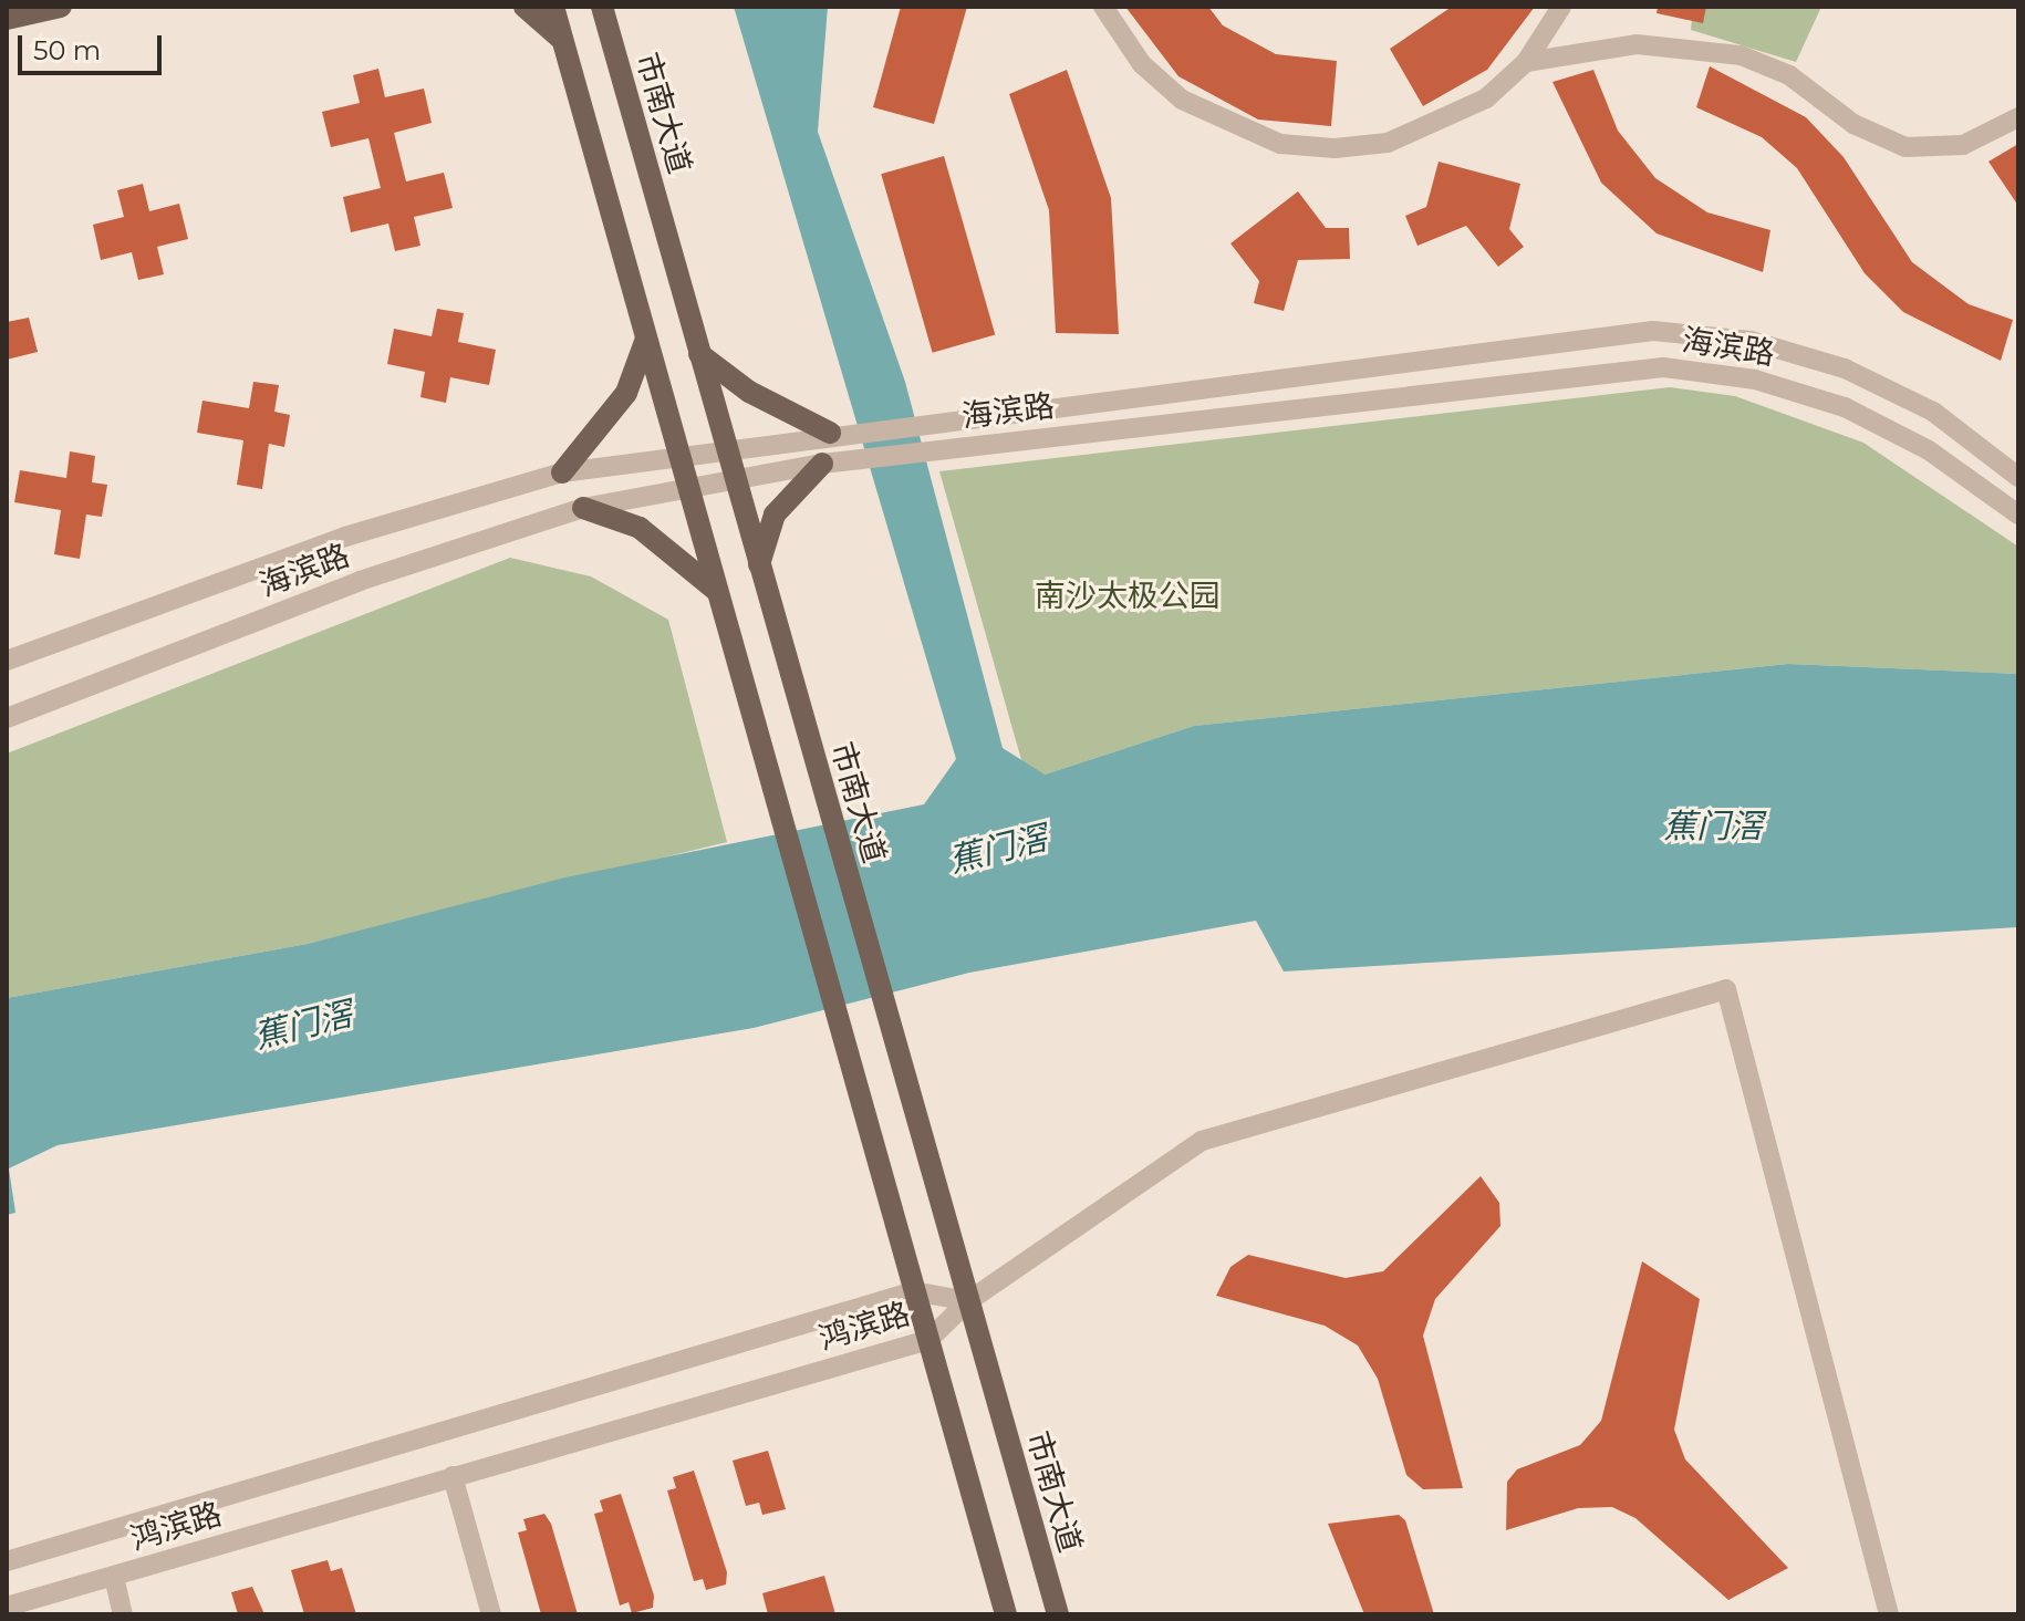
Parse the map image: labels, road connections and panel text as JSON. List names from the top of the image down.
{
  "streets": {
    "main road": ["市南大道"],
    "street": ["海滨路", "鸿滨路"]
  },
  "crossings": [
    ["市南大道", "海滨路"],
    ["市南大道", "鸿滨路"]
  ],
  "water": ["蕉门滘"],
  "parks": ["南沙太极公园"],
  "scale_bar": "50 m"
}
